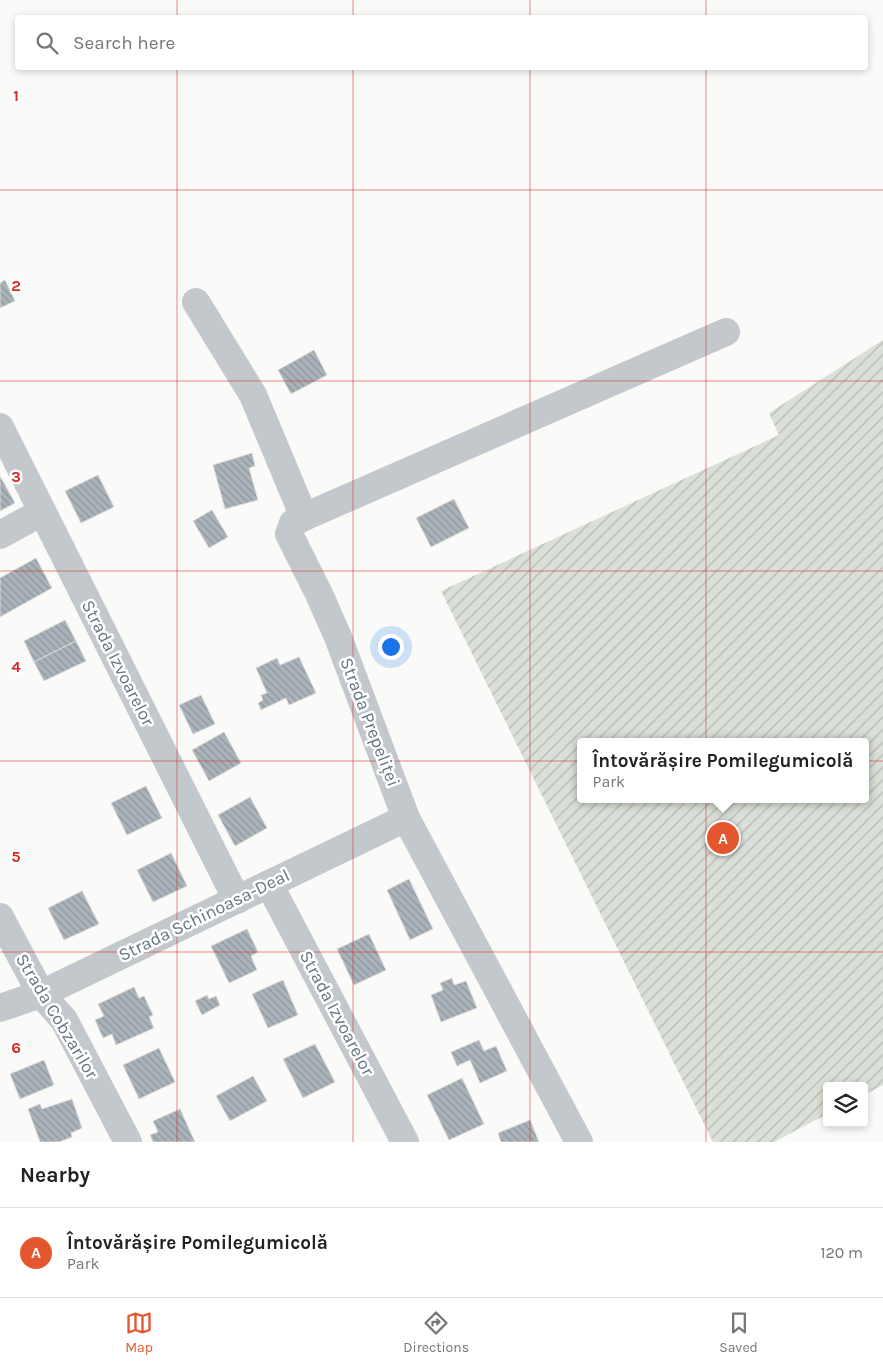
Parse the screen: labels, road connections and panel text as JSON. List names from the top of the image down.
{
  "streets": {
    "street": [
      "Strada Izvoarelor",
      "Strada Prepeliței",
      "Strada Schinoasa-Deal",
      "Strada Cobzarilor"
    ]
  },
  "crossings": [
    ["Strada Izvoarelor", "Strada Schinoasa-Deal"],
    ["Strada Prepeliței", "Strada Schinoasa-Deal"],
    ["Strada Schinoasa-Deal", "Strada Cobzarilor"]
  ],
  "page": {
    "search": "Search here",
    "popup": ["Întovărășire Pomilegumicolă", "Park"],
    "pins": "A",
    "heading": "Nearby",
    "list": [
      {
        "mark": "A",
        "name": "Întovărășire Pomilegumicolă",
        "note": "Park",
        "value": "120 m"
      }
    ],
    "nav": ["Map", "Directions", "Saved"]
  },
  "grid": {
    "rows": [
      "1",
      "2",
      "3",
      "4",
      "5",
      "6"
    ]
  }
}
